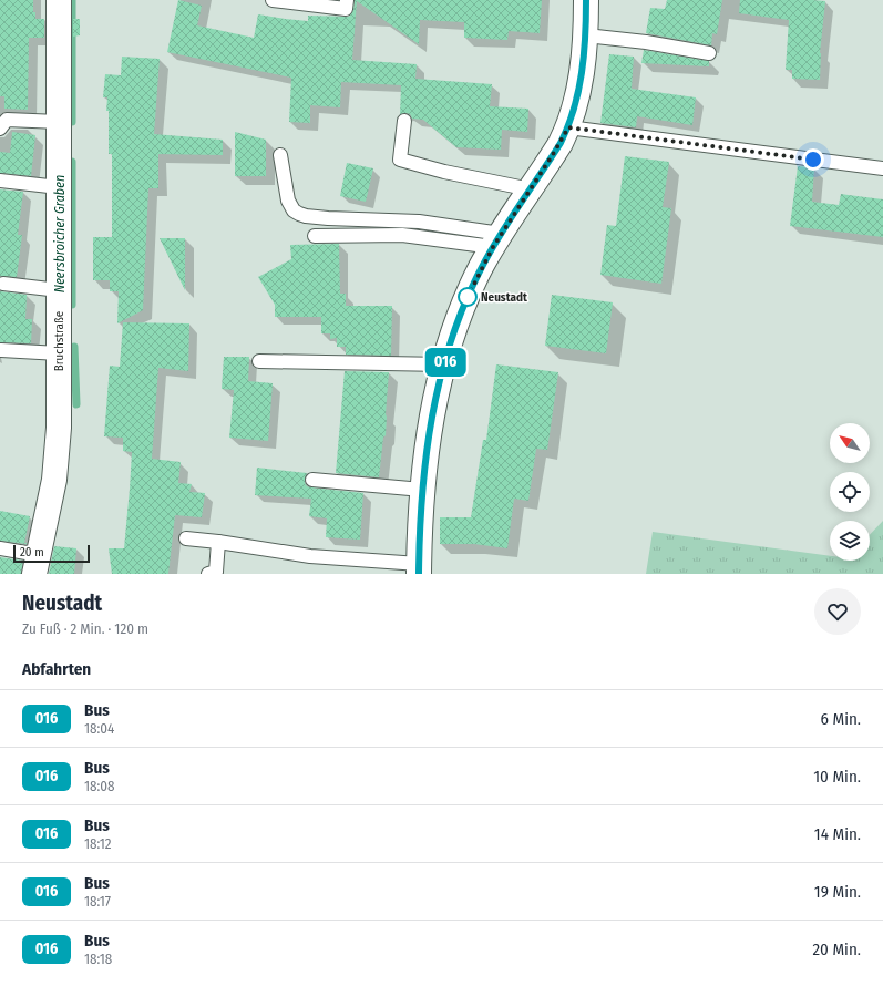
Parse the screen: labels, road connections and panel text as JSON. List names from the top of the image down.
{
  "streets": {
    "street": ["Bruchstraße"]
  },
  "water": ["Neersbroicher Graben"],
  "places": ["Neustadt"],
  "lines": ["bus line 016"],
  "scale_bar": "20 m",
  "north": "top left",
  "page": {
    "on_map": "016",
    "scale": "20 m",
    "heading": [
      ["Neustadt", "Zu Fuß · 2 Min. · 120 m"],
      "Abfahrten"
    ],
    "list": [
      {
        "mark": "016",
        "name": "Bus",
        "note": "18:04",
        "value": "6 Min."
      },
      {
        "mark": "016",
        "name": "Bus",
        "note": "18:08",
        "value": "10 Min."
      },
      {
        "mark": "016",
        "name": "Bus",
        "note": "18:12",
        "value": "14 Min."
      },
      {
        "mark": "016",
        "name": "Bus",
        "note": "18:17",
        "value": "19 Min."
      },
      {
        "mark": "016",
        "name": "Bus",
        "note": "18:18",
        "value": "20 Min."
      }
    ]
  }
}
